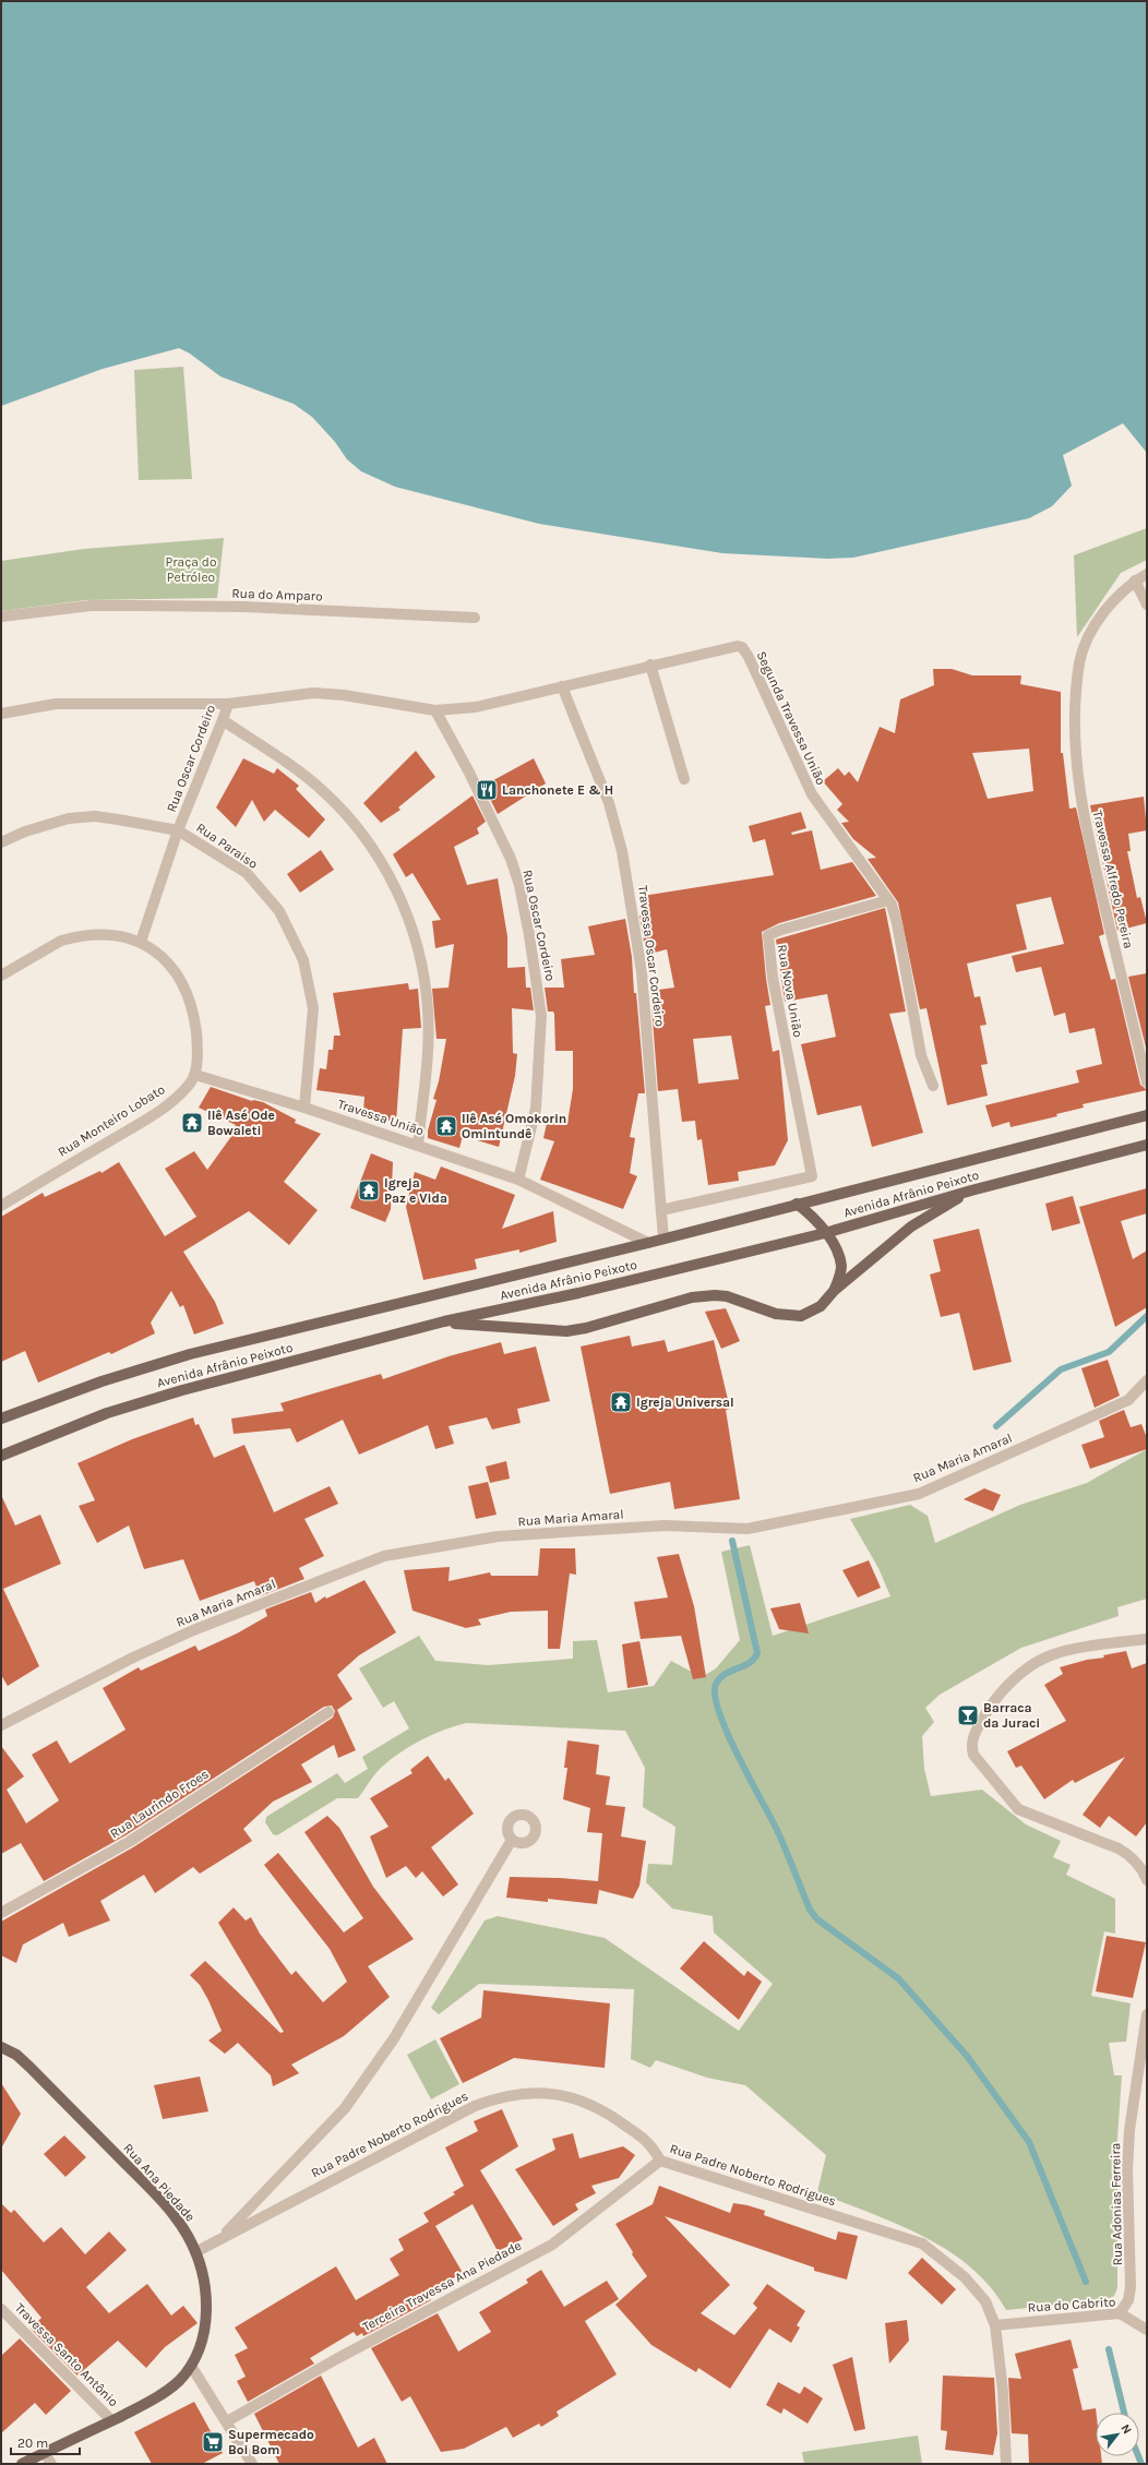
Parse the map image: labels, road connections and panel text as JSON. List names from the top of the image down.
{
  "streets": {
    "main road": ["Avenida Afrânio Peixoto", "Rua Ana Piedade"],
    "street": [
      "Rua do Amparo",
      "Segunda Travessa União",
      "Rua Oscar Cordeiro",
      "Rua Paraiso",
      "Travessa Alfredo Pereira",
      "Travessa Oscar Cordeiro",
      "Rua Nova União",
      "Travessa União",
      "Rua Monteiro Lobato",
      "Rua Maria Amaral",
      "Rua Laurindo Froes",
      "Rua Padre Noberto Rodrigues",
      "Rua Adonias Ferreira",
      "Terceira Travessa Ana Piedade",
      "Rua do Cabrito",
      "Travessa Santo Antônio"
    ]
  },
  "crossings": [
    ["Segunda Travessa União", "Rua Oscar Cordeiro"],
    ["Segunda Travessa União", "Travessa Oscar Cordeiro"],
    ["Segunda Travessa União", "Rua Nova União"],
    ["Rua Oscar Cordeiro", "Rua Paraiso"],
    ["Rua Oscar Cordeiro", "Travessa União"],
    ["Rua Paraiso", "Travessa União"],
    ["Travessa Oscar Cordeiro", "Rua Nova União"],
    ["Travessa Oscar Cordeiro", "Avenida Afrânio Peixoto"],
    ["Travessa União", "Rua Monteiro Lobato"],
    ["Travessa União", "Avenida Afrânio Peixoto"],
    ["Rua Padre Noberto Rodrigues", "Rua Ana Piedade"],
    ["Rua Padre Noberto Rodrigues", "Terceira Travessa Ana Piedade"],
    ["Rua Padre Noberto Rodrigues", "Rua do Cabrito"],
    ["Rua Ana Piedade", "Travessa Santo Antônio"],
    ["Rua Adonias Ferreira", "Rua do Cabrito"]
  ],
  "parks": ["Praça do Petróleo"],
  "places": {
    "restaurant": ["Lanchonete E & H"],
    "temple": [
      "Ilê Asé Ode Bowaleti",
      "Ilê Asé Omokorin Omintundê",
      "Igreja Paz e Vida",
      "Igreja Universal"
    ],
    "bar": ["Barraca da Juraci"],
    "supermarket": ["Supermecado Boi Bom"]
  },
  "scale_bar": "20 m",
  "north": "top right"
}
